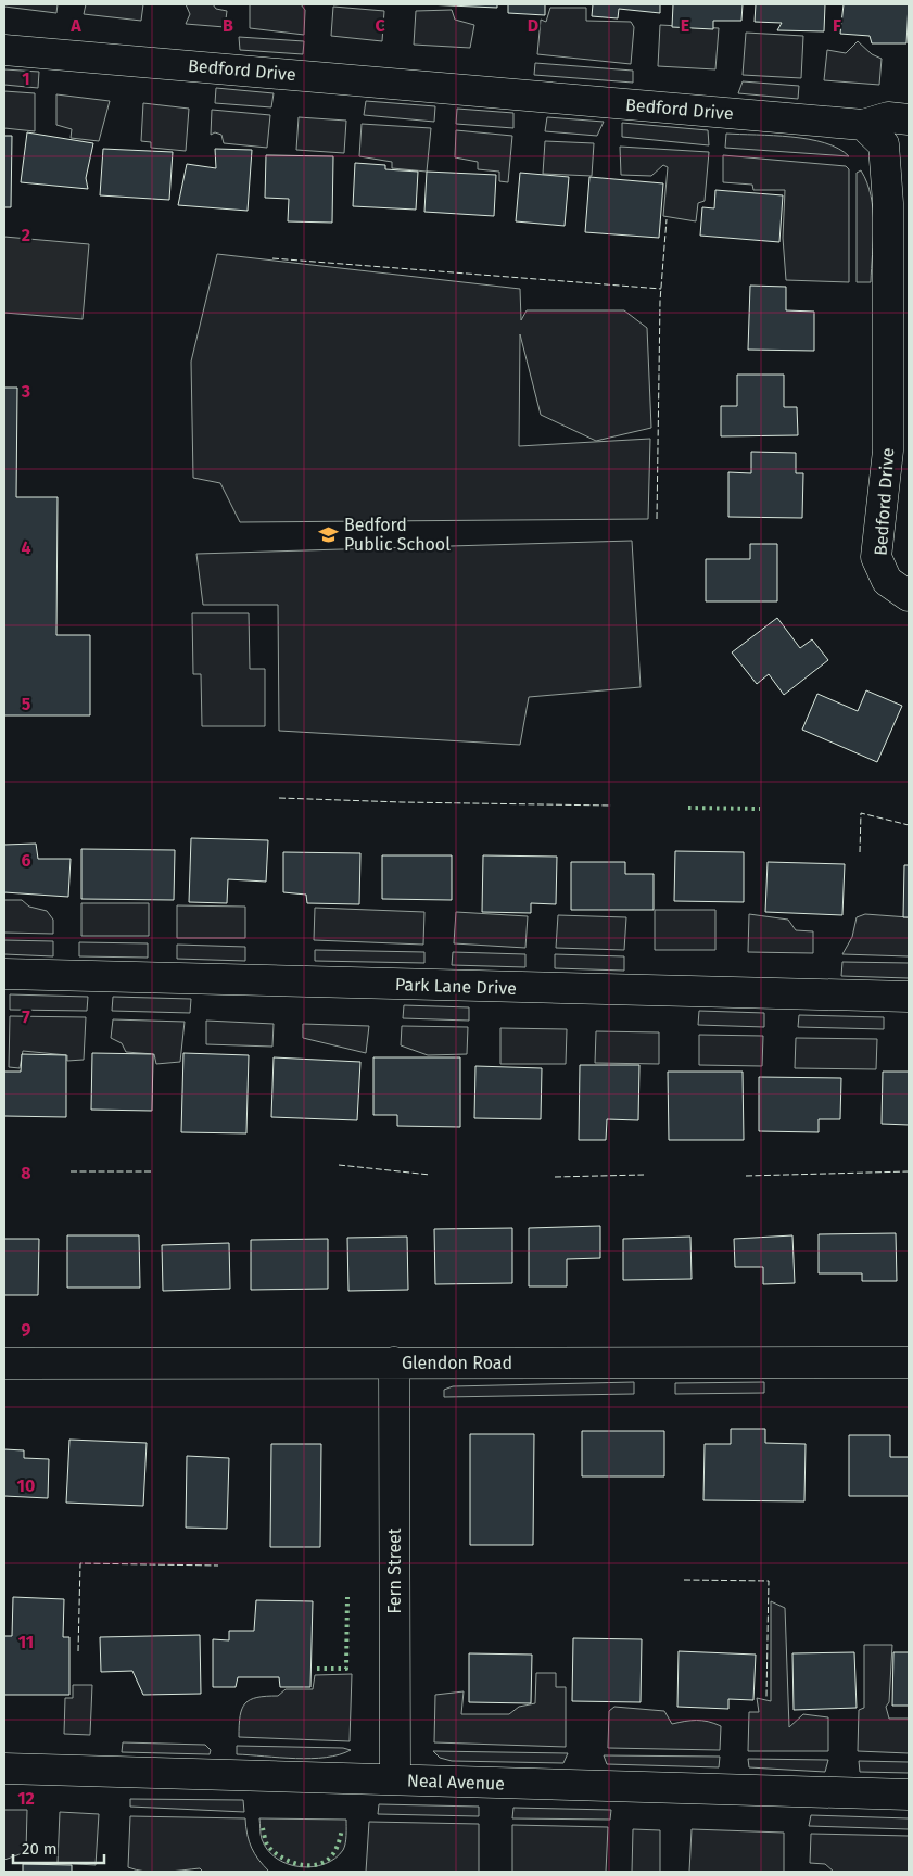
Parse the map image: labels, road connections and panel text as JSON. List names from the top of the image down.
{
  "streets": {
    "street": [
      "Bedford Drive",
      "Park Lane Drive",
      "Glendon Road",
      "Fern Street",
      "Neal Avenue"
    ]
  },
  "crossings": [
    ["Glendon Road", "Fern Street"],
    ["Fern Street", "Neal Avenue"]
  ],
  "places": {
    "school or university": ["Bedford Public School"]
  },
  "scale_bar": "20 m",
  "grid": {
    "columns": [
      "A",
      "B",
      "C",
      "D",
      "E",
      "F"
    ],
    "rows": [
      "1",
      "2",
      "3",
      "4",
      "5",
      "6",
      "7",
      "8",
      "9",
      "10",
      "11",
      "12"
    ]
  }
}
